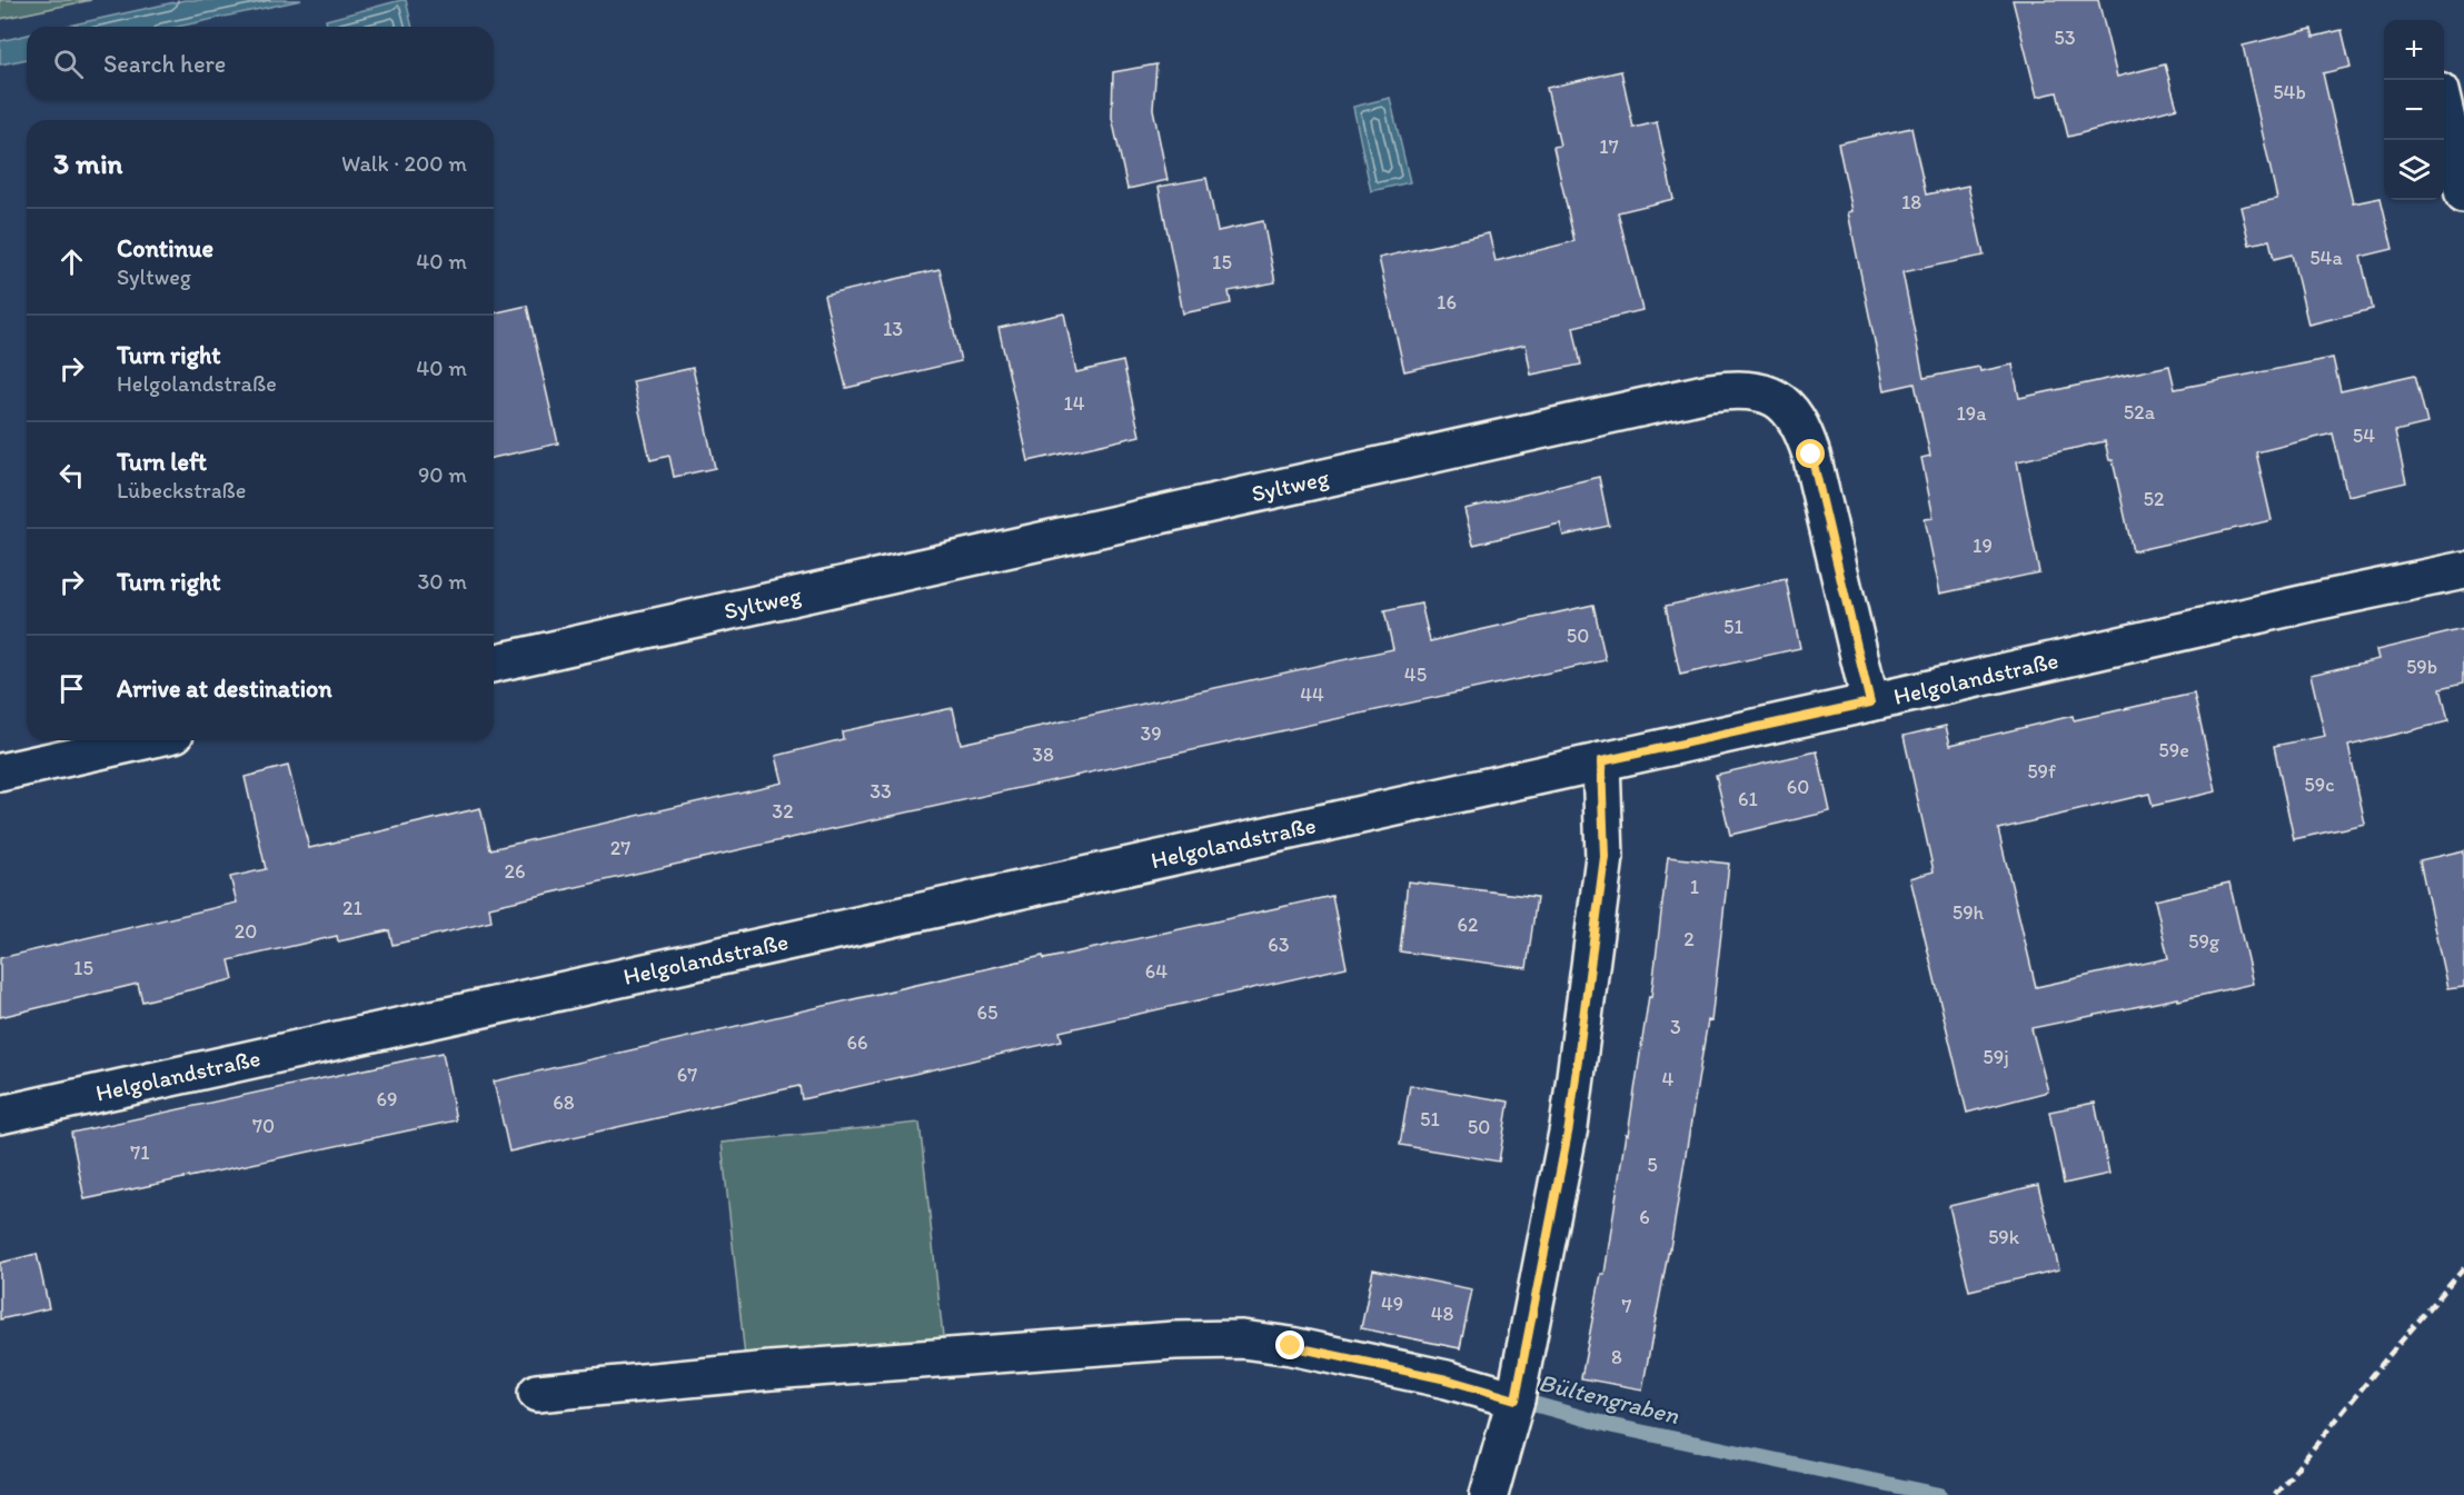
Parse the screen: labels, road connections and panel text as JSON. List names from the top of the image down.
{
  "streets": {
    "street": ["Syltweg", "Helgolandstraße"]
  },
  "crossings": [
    ["Syltweg", "Helgolandstraße"]
  ],
  "water": ["Bültengraben"],
  "house_numbers": [
    "53",
    "54b",
    "17",
    "18",
    "54a",
    "15",
    "16",
    "13",
    "14",
    "52a",
    "19a",
    "54",
    "52",
    "19",
    "51",
    "50",
    "59b",
    "45",
    "44",
    "39",
    "59e",
    "38",
    "59f",
    "59c",
    "60",
    "33",
    "61",
    "32",
    "27",
    "26",
    "1",
    "21",
    "59h",
    "62",
    "20",
    "2",
    "59g",
    "63",
    "15",
    "64",
    "65",
    "3",
    "66",
    "59j",
    "67",
    "4",
    "69",
    "68",
    "51",
    "70",
    "50",
    "71",
    "5",
    "6",
    "59k",
    "49",
    "7",
    "48",
    "8"
  ],
  "page": {
    "map_buttons": ["+", "−"],
    "search": "Search here",
    "heading": ["3 min", "Walk · 200 m"],
    "list": [
      ["Continue", "Syltweg", "40 m"],
      ["Turn right", "Helgolandstraße", "40 m"],
      ["Turn left", "Lübeckstraße", "90 m"],
      ["Turn right", "30 m"],
      "Arrive at destination"
    ]
  }
}
